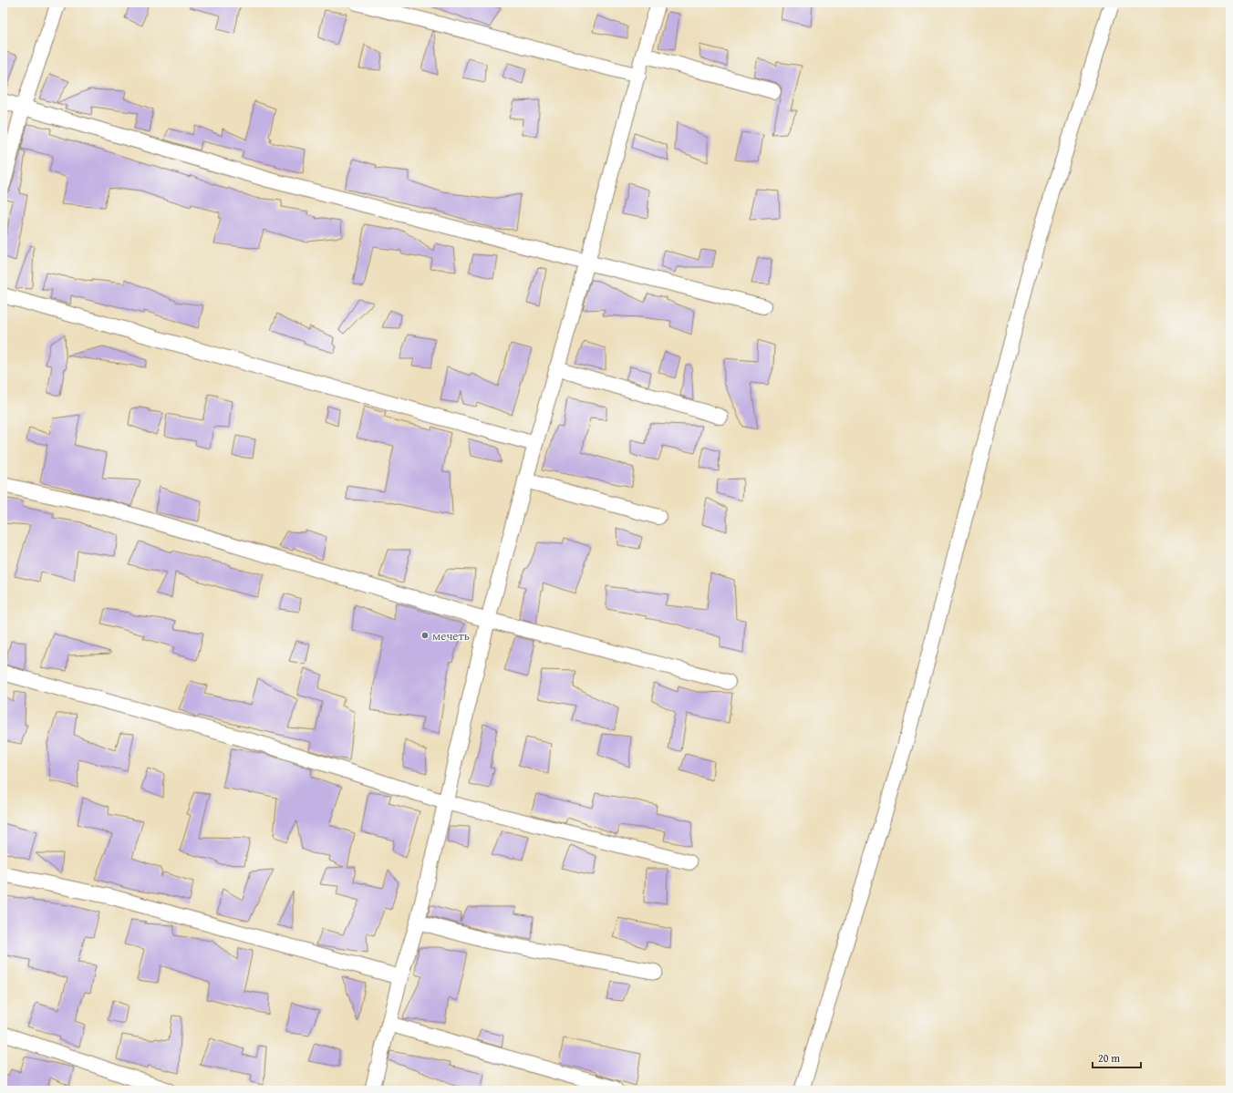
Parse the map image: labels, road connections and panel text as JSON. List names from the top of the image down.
{
  "places": ["мечеть"],
  "scale_bar": "20 m"
}
